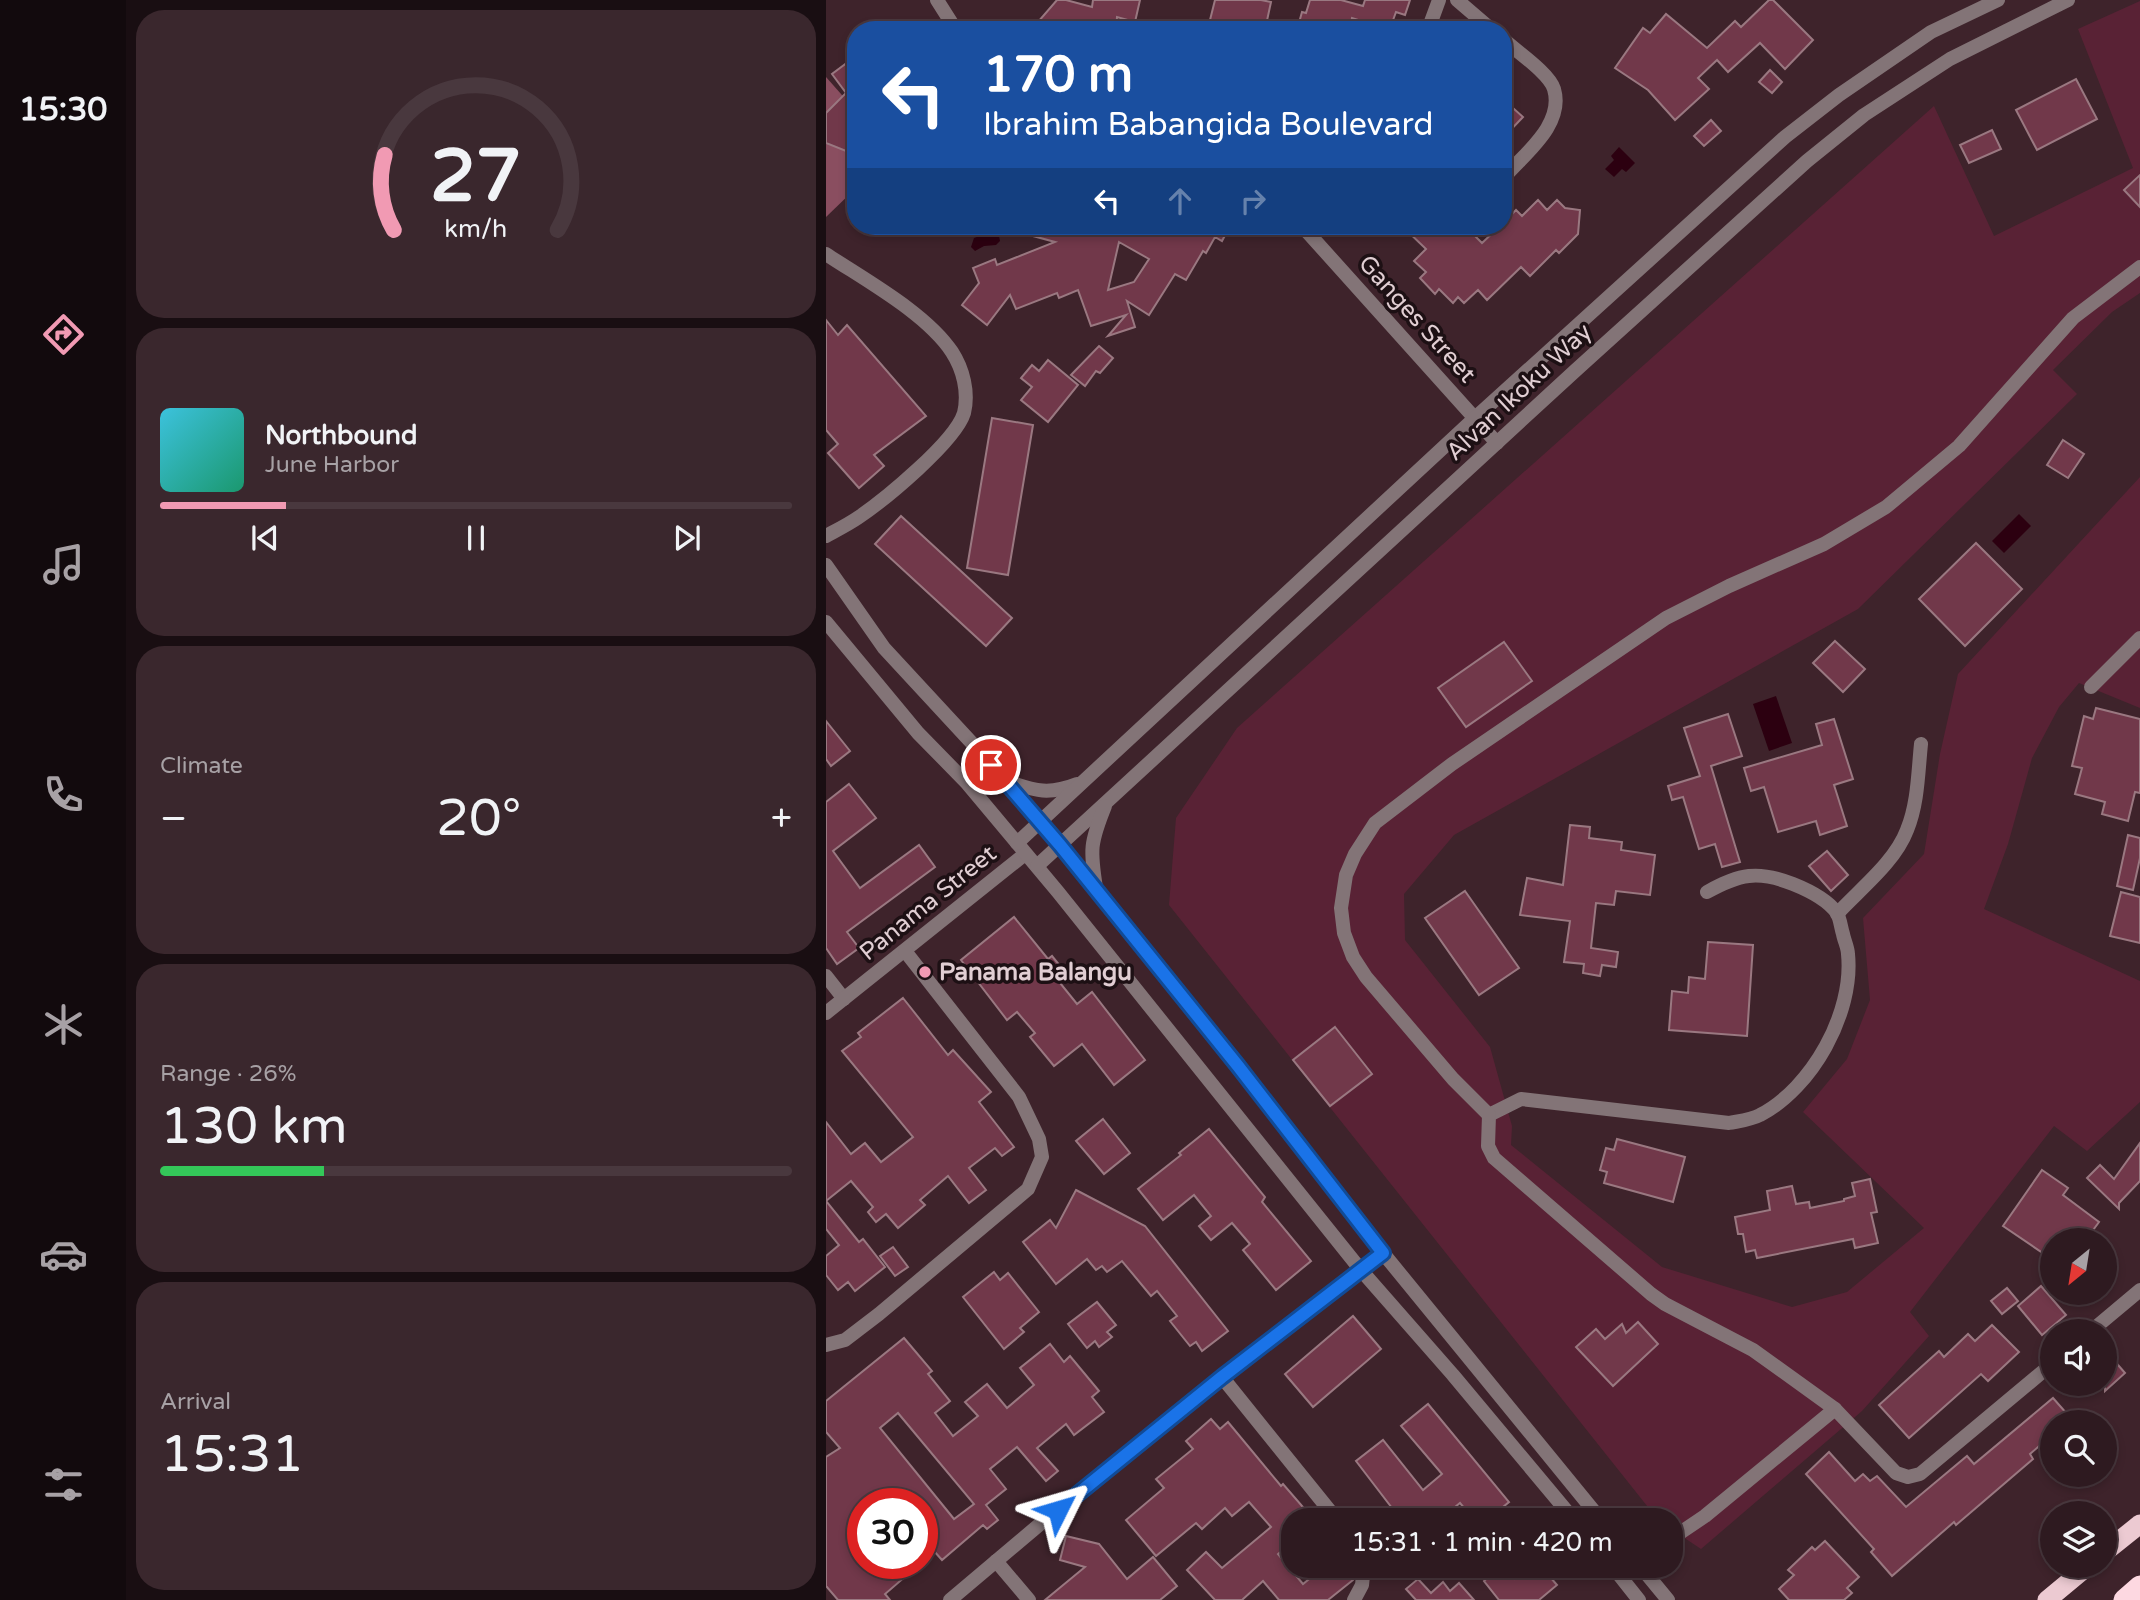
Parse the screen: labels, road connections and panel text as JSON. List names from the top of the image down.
{
  "streets": {
    "street": ["Ganges Street", "Alvan Ikoku Way", "Panama Street"]
  },
  "crossings": [
    ["Ganges Street", "Alvan Ikoku Way"],
    ["Alvan Ikoku Way", "Panama Street"]
  ],
  "places": ["Panama Balangu"],
  "north": "bottom left",
  "page": {
    "tabs": "15:30",
    "turn": ["170 m", "Ibrahim Babangida Boulevard"],
    "song": ["Northbound", "June Harbor"],
    "tile": [
      "Climate",
      ["Range · 26%", "130 km"],
      ["Arrival", "15:31"]
    ],
    "heat": ["−", "20°", "+"],
    "limit": "30",
    "trip": "15:31 · 1 min · 420 m",
    "gauge": ["27", "km/h"]
  }
}
